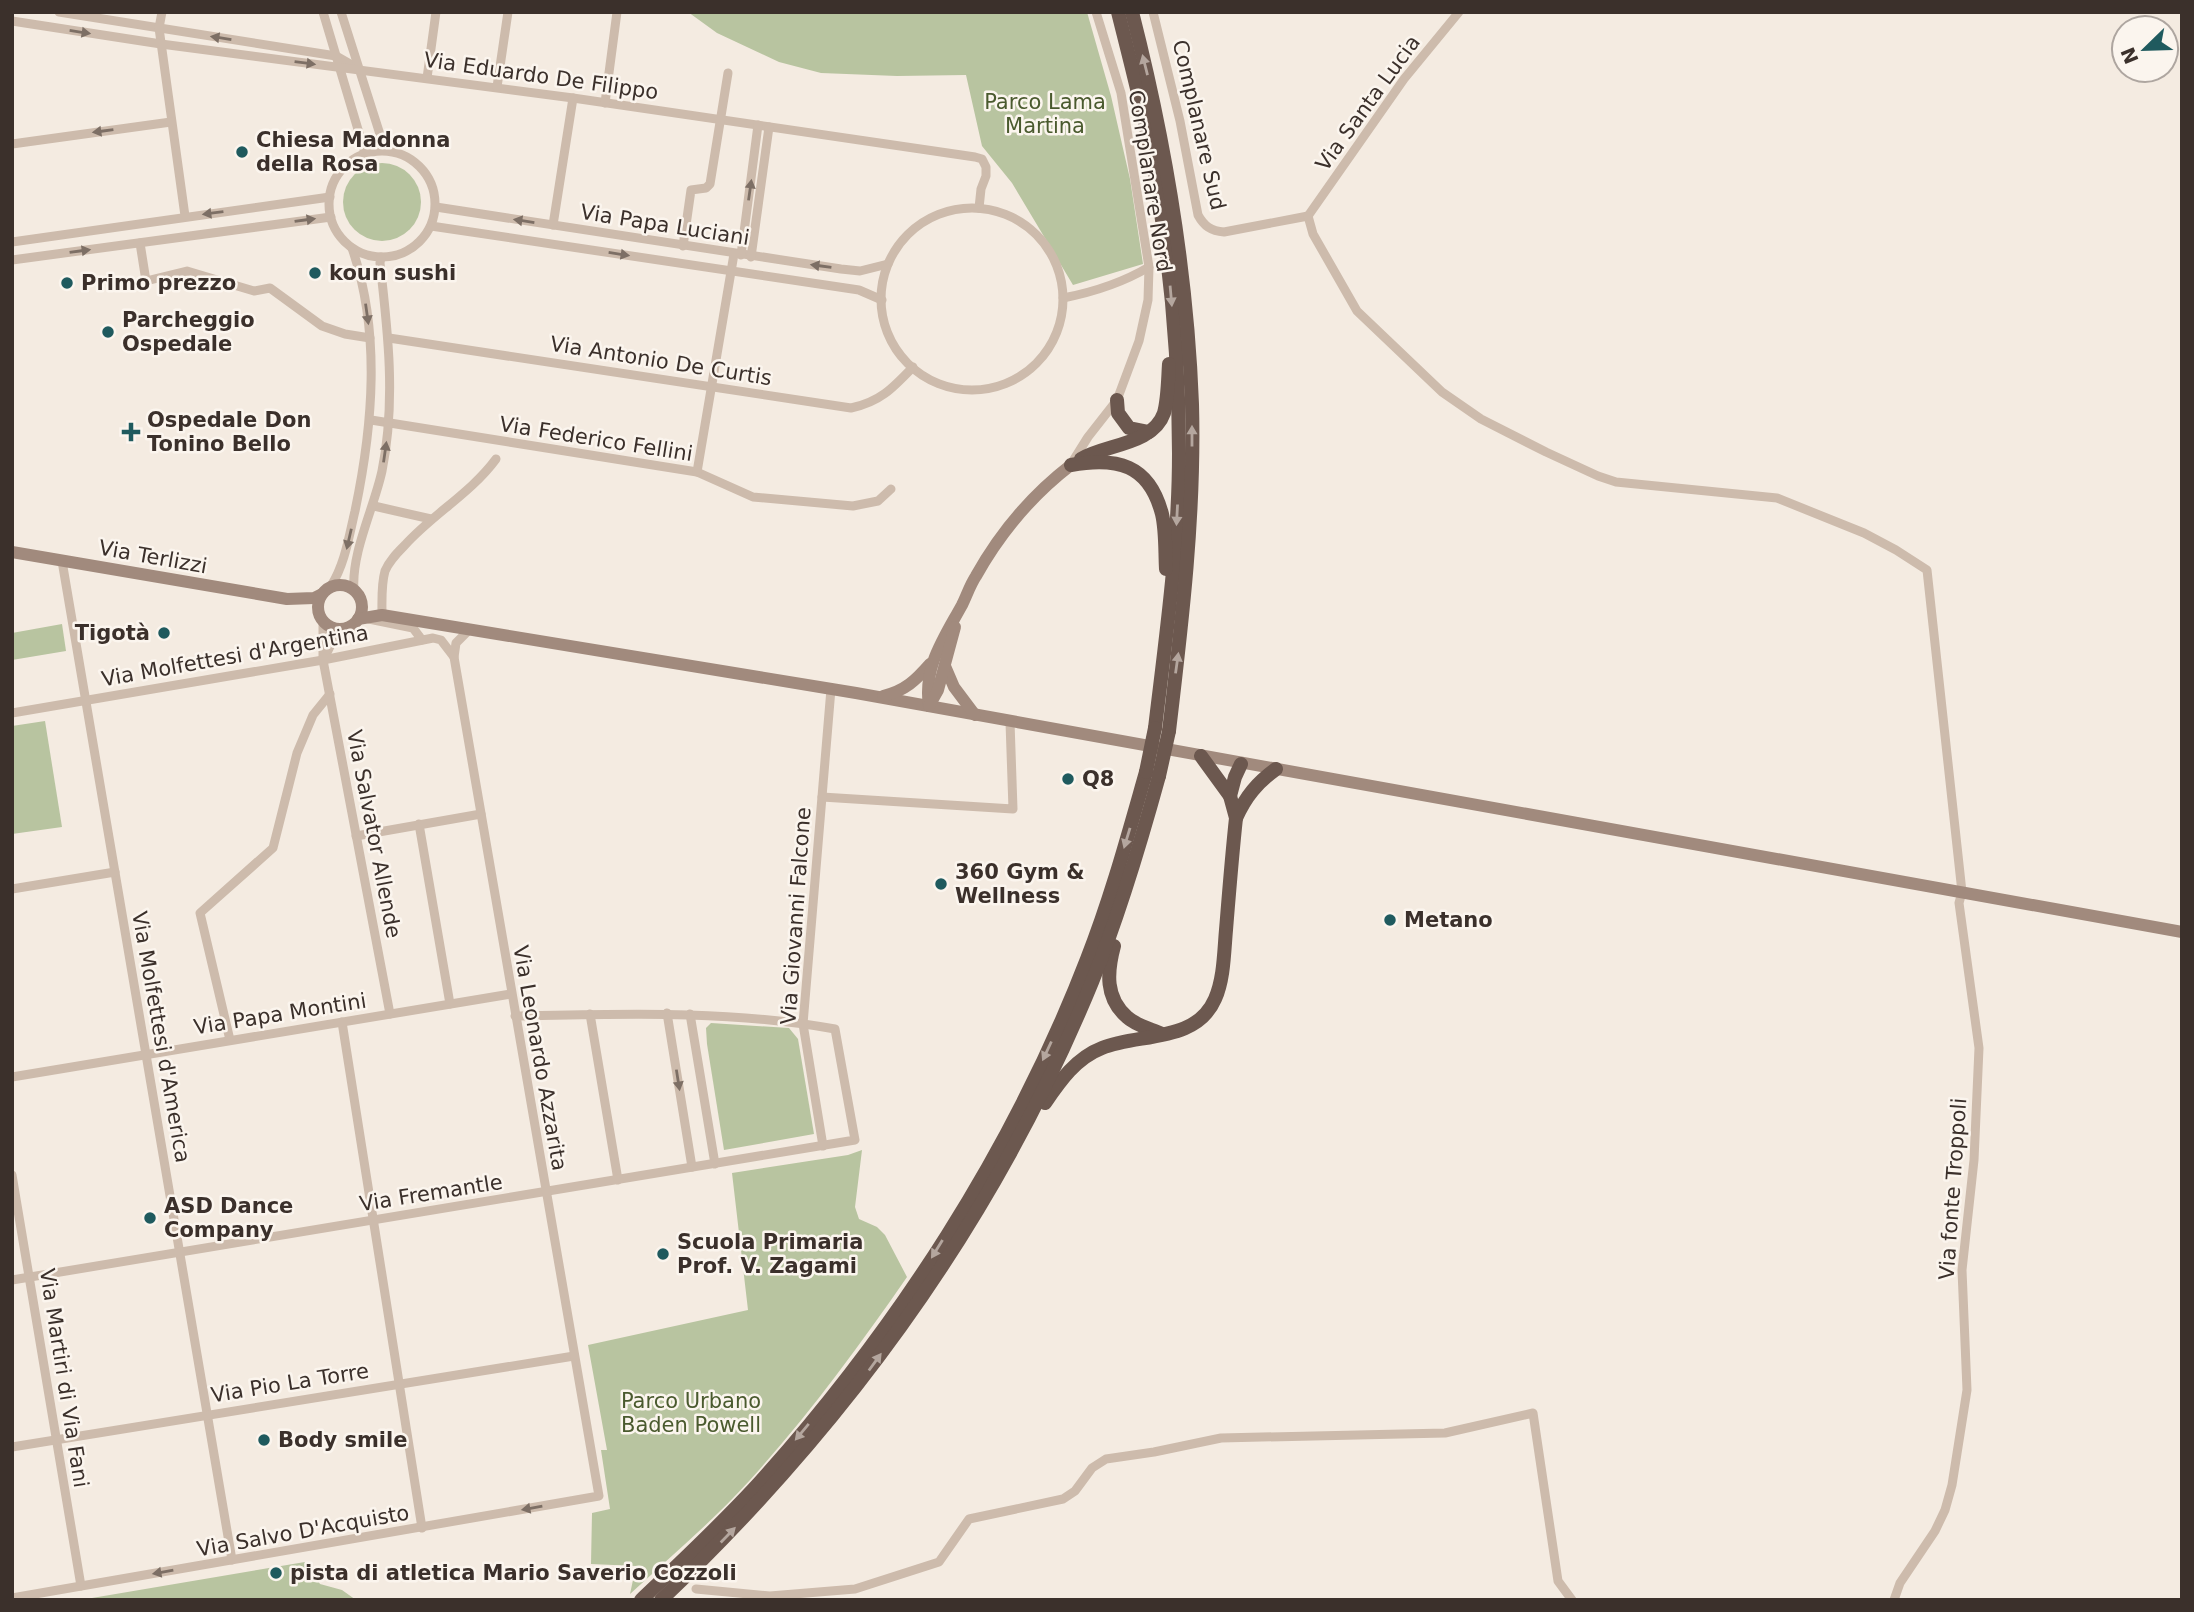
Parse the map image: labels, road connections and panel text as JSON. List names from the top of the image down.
{
  "streets": {
    "main road": ["Via Terlizzi"],
    "street": [
      "Via Eduardo De Filippo",
      "Via Santa Lucia",
      "Complanare Sud",
      "Complanare Nord",
      "Via Papa Luciani",
      "Via Antonio De Curtis",
      "Via Federico Fellini",
      "Via Molfettesi d'Argentina",
      "Via Salvator Allende",
      "Via Giovanni Falcone",
      "Via Papa Montini",
      "Via Molfettesi d'America",
      "Via Leonardo Azzarita",
      "Via fonte Troppoli",
      "Via Fremantle",
      "Via Martiri di Via Fani",
      "Via Pio La Torre",
      "Via Salvo D'Acquisto"
    ]
  },
  "crossings": [
    ["Via Eduardo De Filippo", "Via Papa Luciani"],
    ["Via Eduardo De Filippo", "Via Antonio De Curtis"],
    ["Via Santa Lucia", "Complanare Sud"],
    ["Via Santa Lucia", "Via fonte Troppoli"],
    ["Complanare Sud", "Via fonte Troppoli"],
    ["Via Papa Luciani", "Via Antonio De Curtis"],
    ["Via Terlizzi", "Via Salvator Allende"],
    ["Via Terlizzi", "Via Molfettesi d'America"],
    ["Via Molfettesi d'Argentina", "Via Salvator Allende"],
    ["Via Molfettesi d'Argentina", "Via Molfettesi d'America"],
    ["Via Salvator Allende", "Via Papa Montini"],
    ["Via Giovanni Falcone", "Via Fremantle"],
    ["Via Papa Montini", "Via Molfettesi d'America"],
    ["Via Papa Montini", "Via Leonardo Azzarita"],
    ["Via Molfettesi d'America", "Via Fremantle"],
    ["Via Molfettesi d'America", "Via Pio La Torre"],
    ["Via Molfettesi d'America", "Via Salvo D'Acquisto"],
    ["Via Leonardo Azzarita", "Via Fremantle"],
    ["Via Leonardo Azzarita", "Via Pio La Torre"],
    ["Via Leonardo Azzarita", "Via Salvo D'Acquisto"],
    ["Via Fremantle", "Via Martiri di Via Fani"],
    ["Via Martiri di Via Fani", "Via Pio La Torre"],
    ["Via Martiri di Via Fani", "Via Salvo D'Acquisto"]
  ],
  "one_way": ["Via Salvo D'Acquisto"],
  "parks": ["Parco Lama Martina", "Parco Urbano Baden Powell"],
  "places": {
    "other": [
      "Chiesa Madonna della Rosa",
      "koun sushi",
      "Primo prezzo",
      "Parcheggio Ospedale",
      "Tigotà",
      "Q8",
      "360 Gym & Wellness",
      "Metano",
      "ASD Dance Company",
      "Scuola Primaria Prof. V. Zagami",
      "Body smile",
      "pista di atletica Mario Saverio Cozzoli"
    ],
    "health": ["Ospedale Don Tonino Bello"]
  },
  "north": "bottom left"
}
